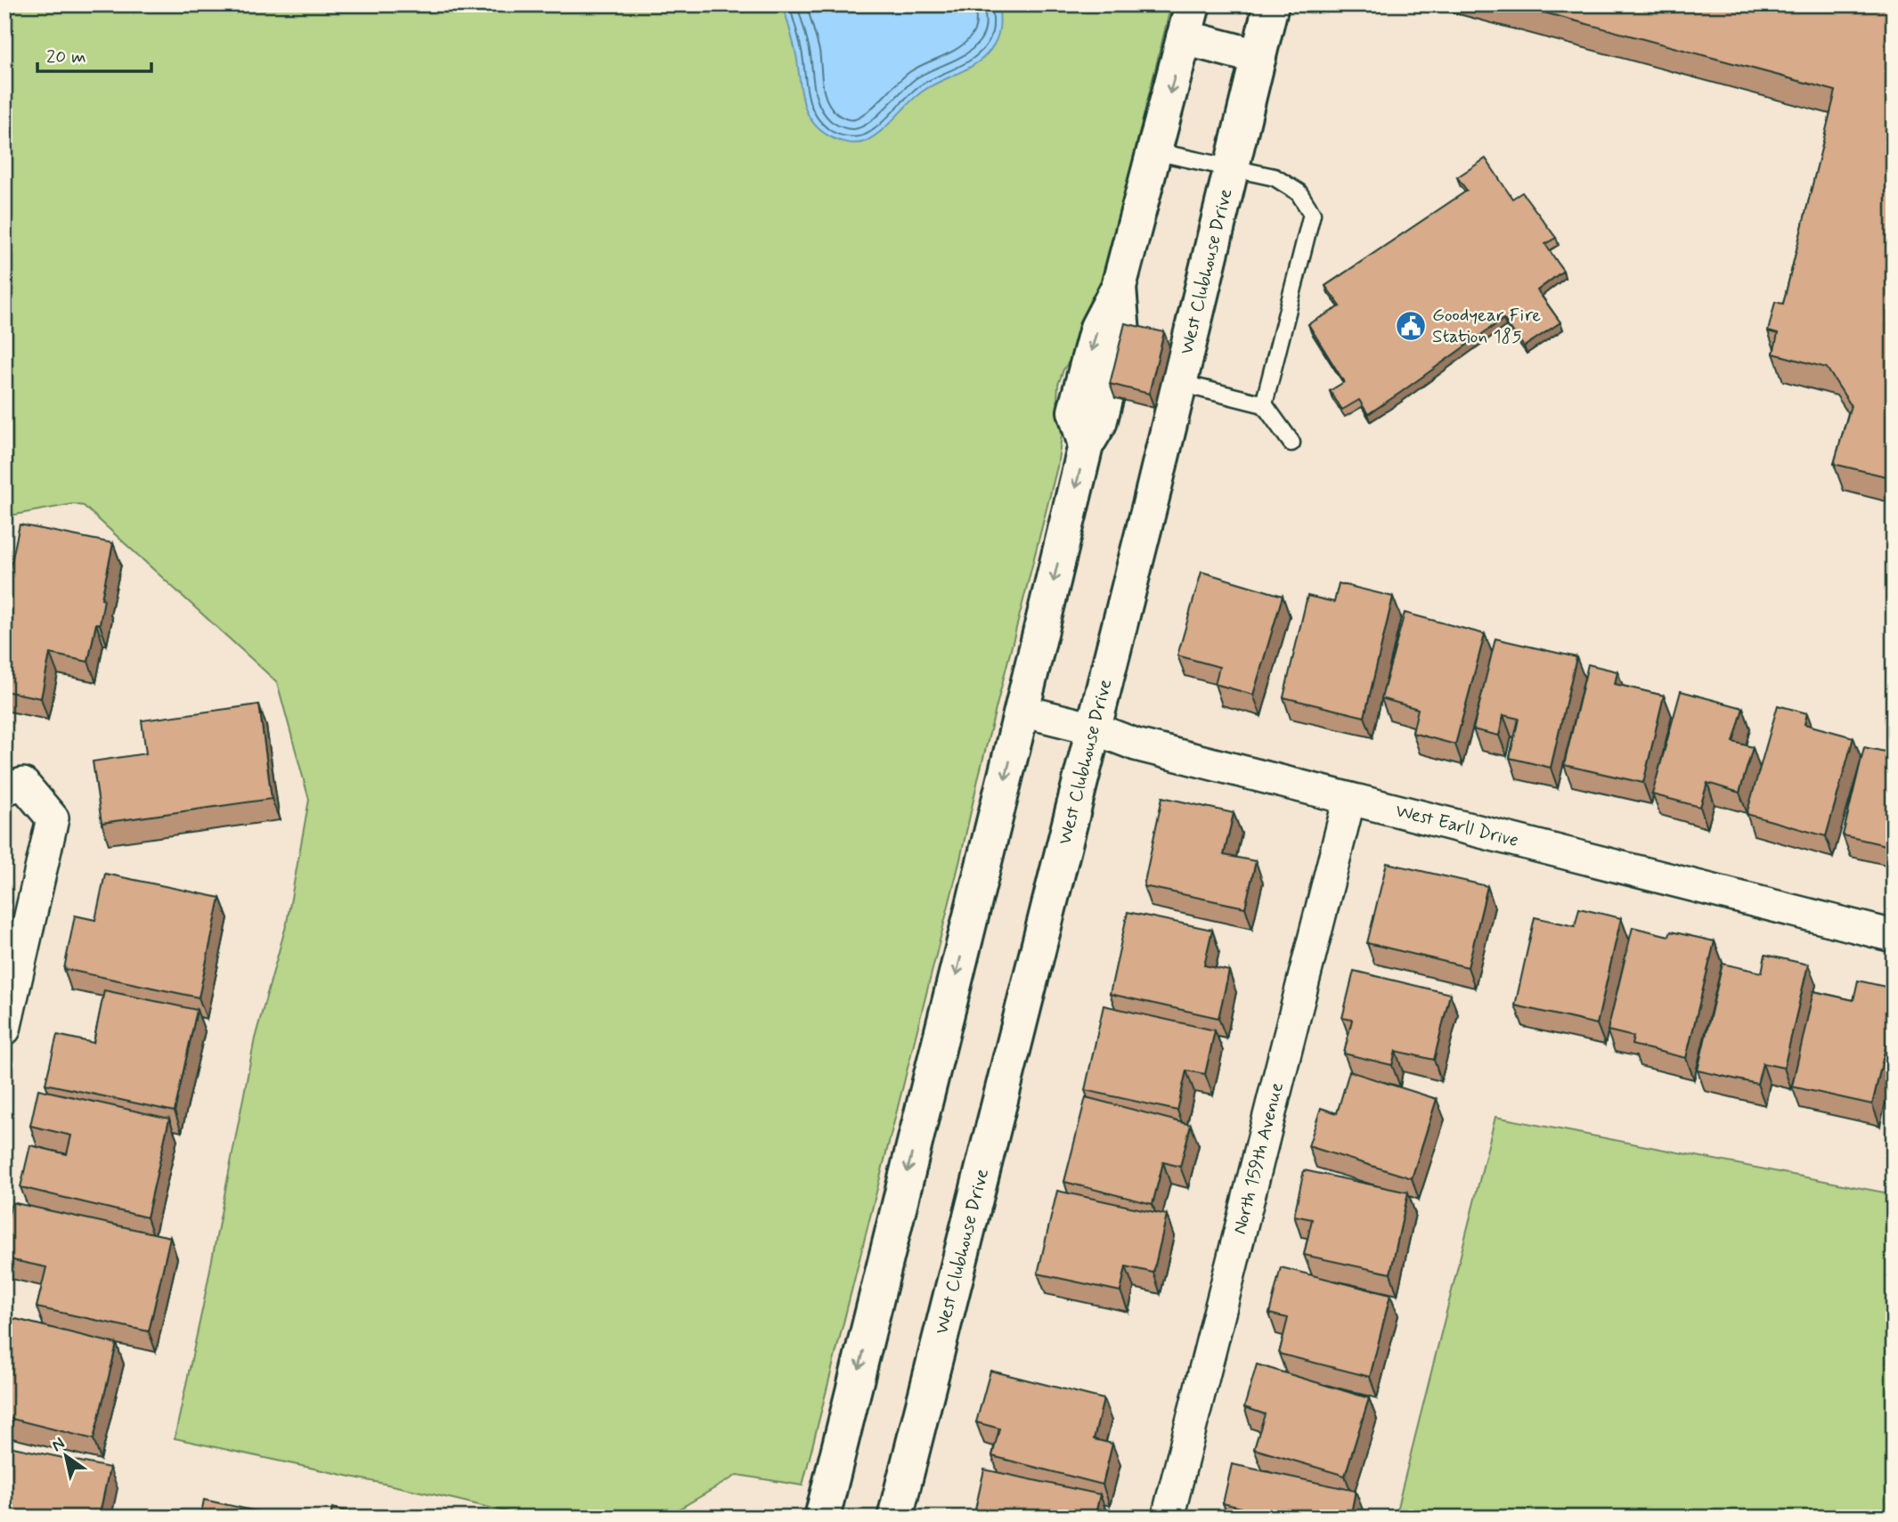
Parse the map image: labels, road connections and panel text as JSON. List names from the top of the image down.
{
  "streets": {
    "street": ["West Clubhouse Drive", "West Earll Drive", "North 159th Avenue"]
  },
  "crossings": [
    ["West Clubhouse Drive", "West Earll Drive"],
    ["West Earll Drive", "North 159th Avenue"]
  ],
  "places": {
    "public building": ["Goodyear Fire Station 185"]
  },
  "scale_bar": "20 m",
  "north": "top left"
}
